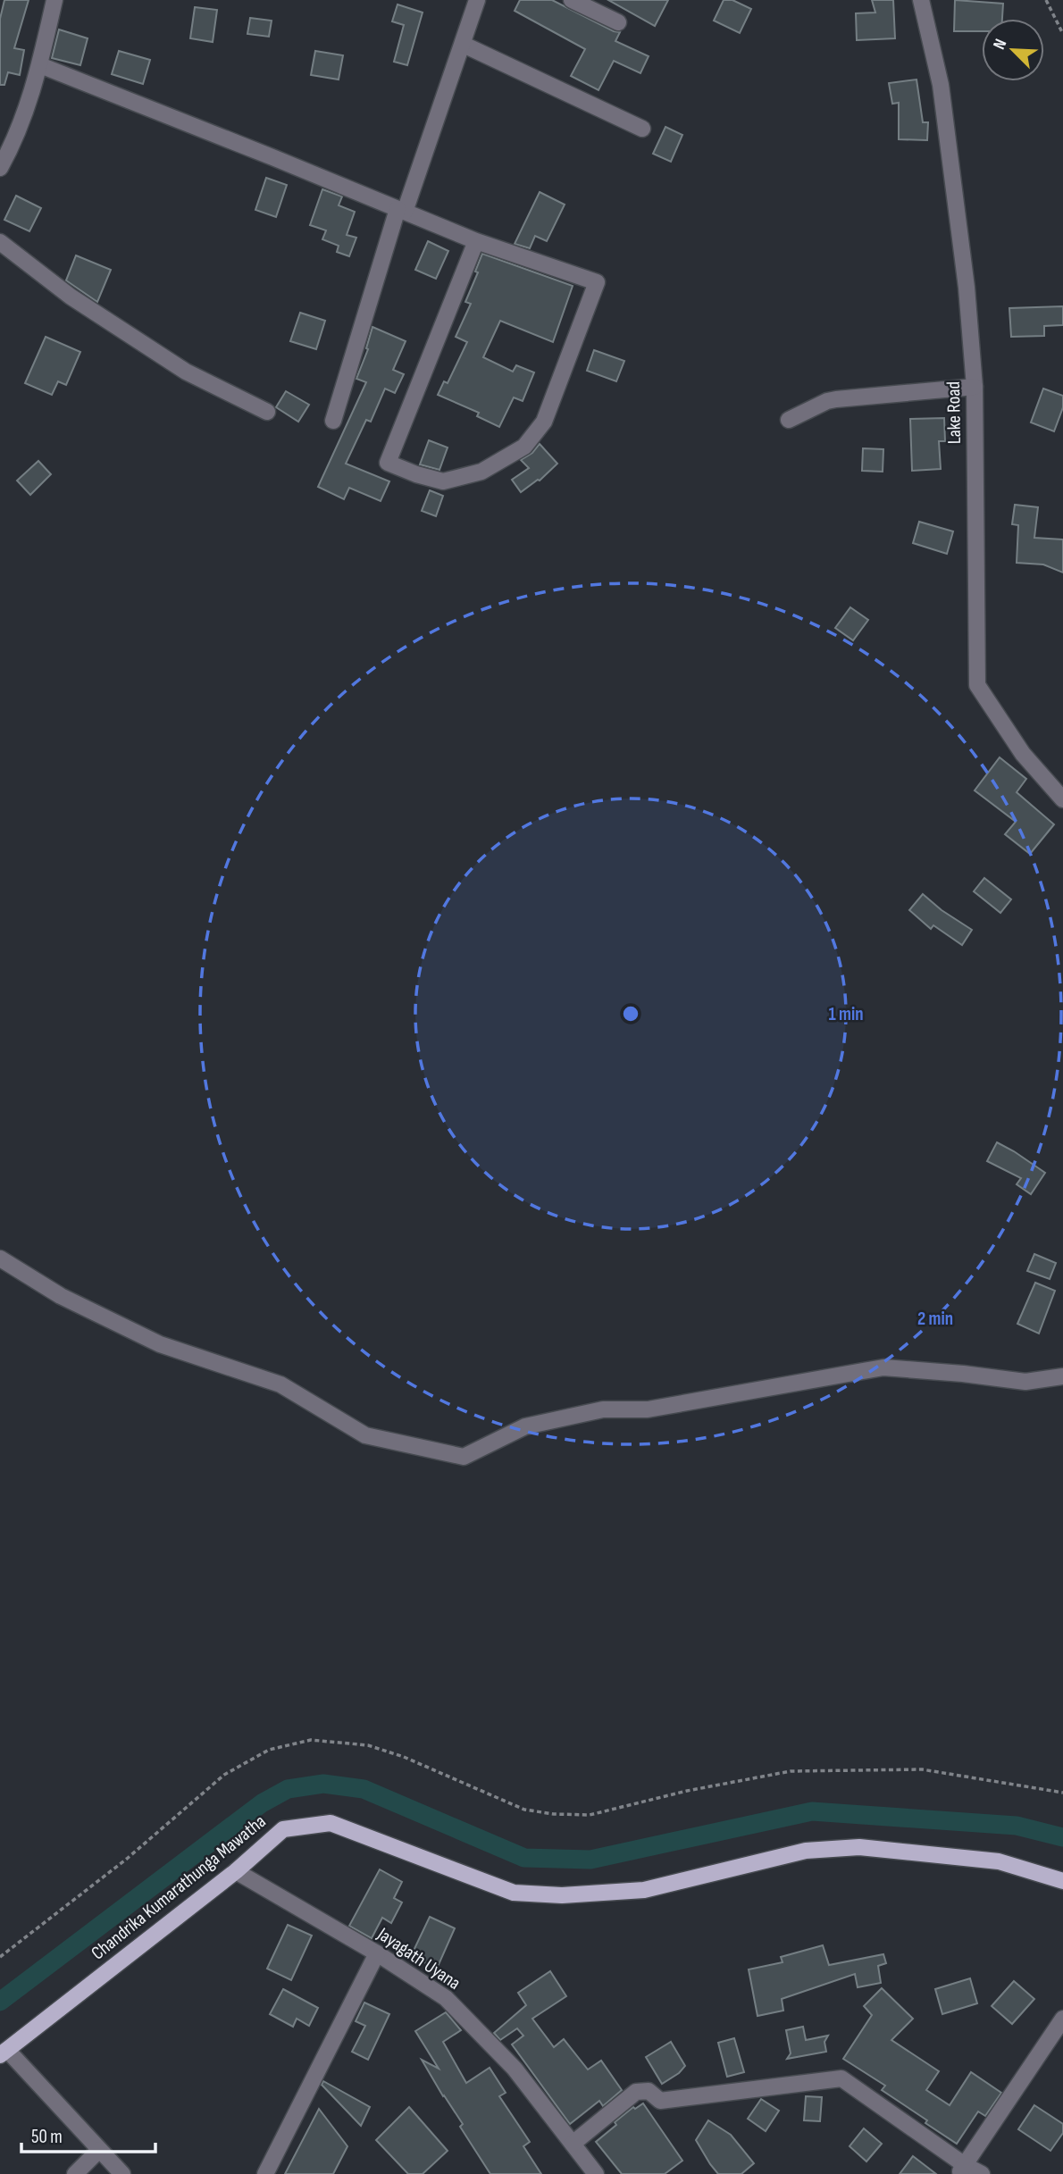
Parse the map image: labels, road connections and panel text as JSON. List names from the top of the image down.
{
  "streets": {
    "main road": ["Chandrika Kumarathunga Mawatha"],
    "street": ["Lake Road", "Jayagath Uyana"]
  },
  "crossings": [
    ["Chandrika Kumarathunga Mawatha", "Jayagath Uyana"]
  ],
  "scale_bar": "50 m",
  "north": "top left",
  "rings": ["1 min", "2 min"]
}
